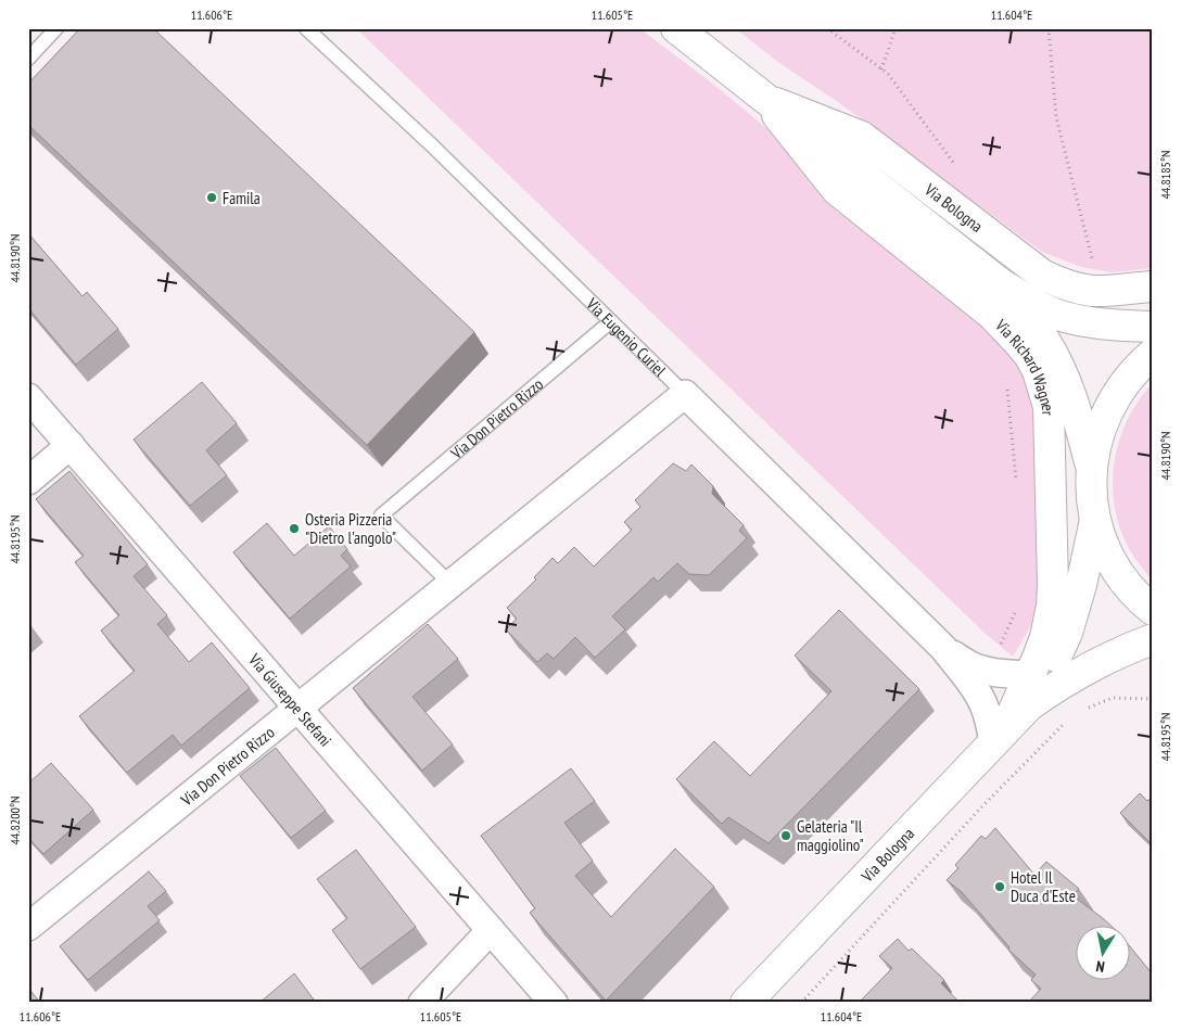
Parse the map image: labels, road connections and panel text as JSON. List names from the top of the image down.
{
  "streets": {
    "street": [
      "Via Bologna",
      "Via Eugenio Curiel",
      "Via Richard Wagner",
      "Via Don Pietro Rizzo",
      "Via Giuseppe Stefani"
    ]
  },
  "crossings": [
    ["Via Bologna", "Via Eugenio Curiel"],
    ["Via Bologna", "Via Richard Wagner"],
    ["Via Eugenio Curiel", "Via Richard Wagner"],
    ["Via Eugenio Curiel", "Via Don Pietro Rizzo"],
    ["Via Don Pietro Rizzo", "Via Giuseppe Stefani"]
  ],
  "places": [
    "Famila",
    "Osteria Pizzeria \"Dietro l'angolo\"",
    "Gelateria \"Il maggiolino\"",
    "Hotel Il Duca d'Este"
  ],
  "north": "bottom",
  "coordinates": [
    "11.606°E",
    "11.605°E",
    "11.604°E",
    "44.8185°N",
    "44.8190°N",
    "44.8195°N",
    "44.8200°N"
  ]
}
